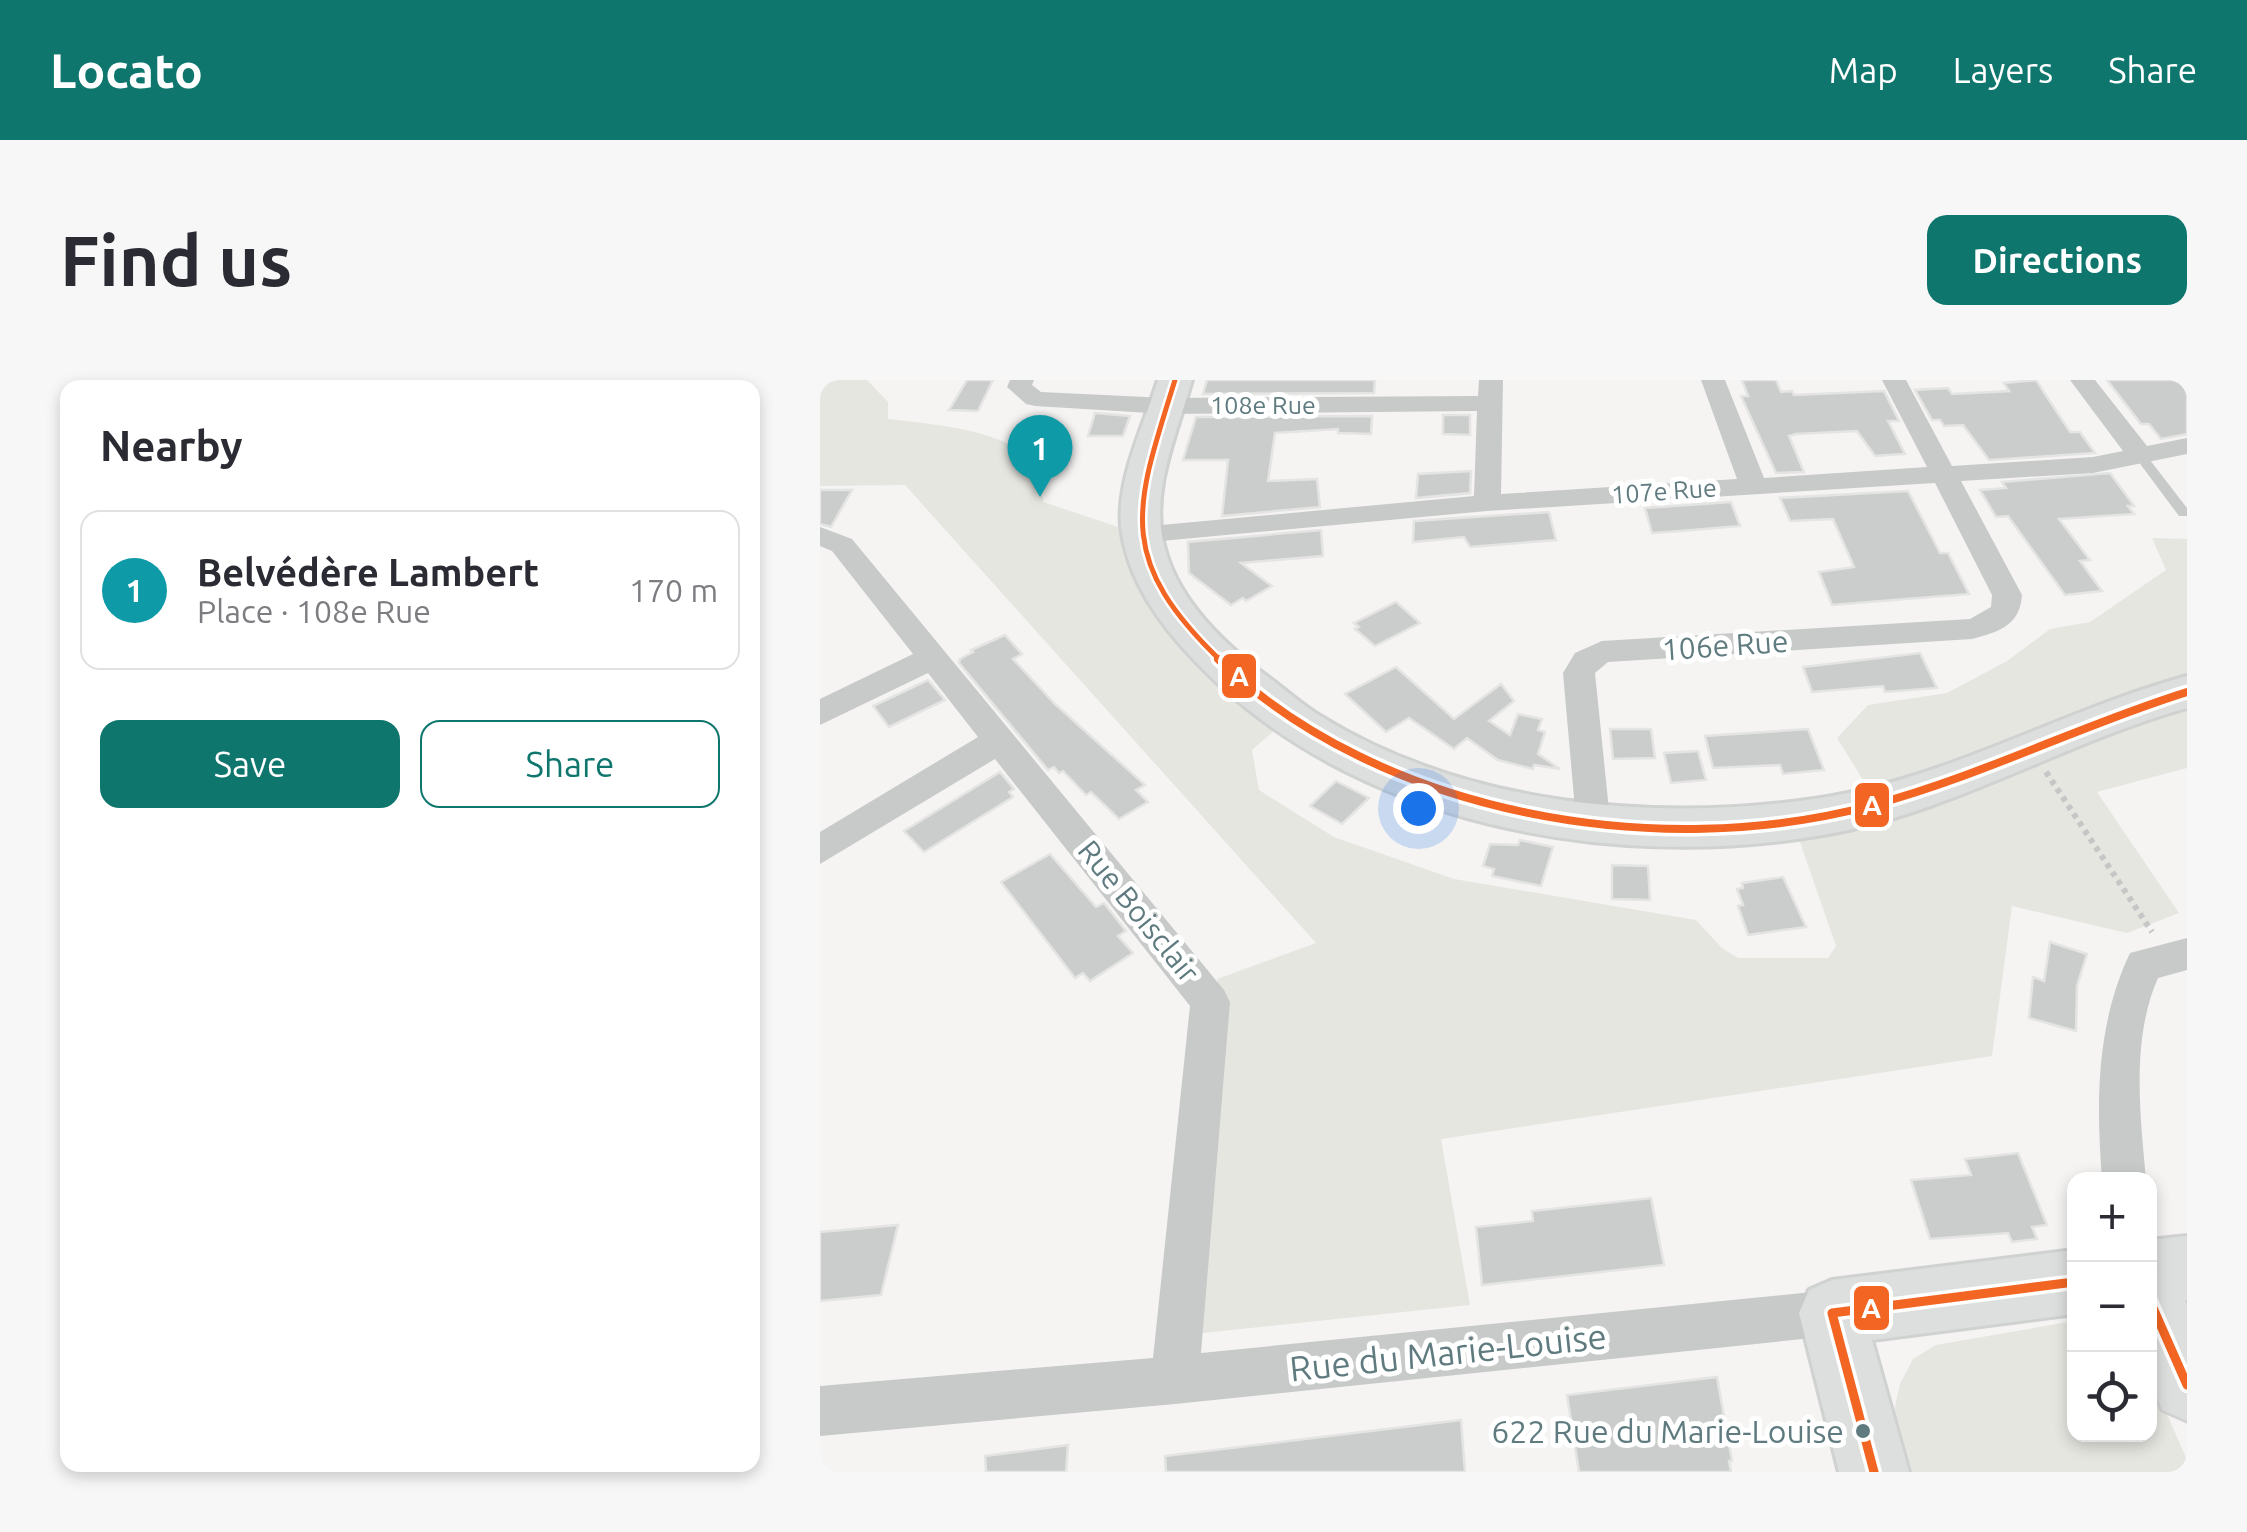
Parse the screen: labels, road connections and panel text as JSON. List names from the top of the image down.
{
  "streets": {
    "street": [
      "108e Rue",
      "107e Rue",
      "106e Rue",
      "Rue Boisclair",
      "Rue du Marie-Louise"
    ]
  },
  "crossings": [
    ["107e Rue", "106e Rue"],
    ["Rue Boisclair", "Rue du Marie-Louise"]
  ],
  "places": ["622 Rue du Marie-Louise"],
  "lines": ["transit line A"],
  "page": {
    "header": "Locato",
    "nav": ["Map", "Layers", "Share"],
    "buttons": [
      "Directions",
      ["Save", "Share"]
    ],
    "title": "Find us",
    "heading": "Nearby",
    "pins": "1",
    "list": [
      {
        "mark": "1",
        "name": "Belvédère Lambert",
        "note": "Place · 108e Rue",
        "value": "170 m"
      }
    ],
    "map_buttons": ["+", "−"]
  }
}
